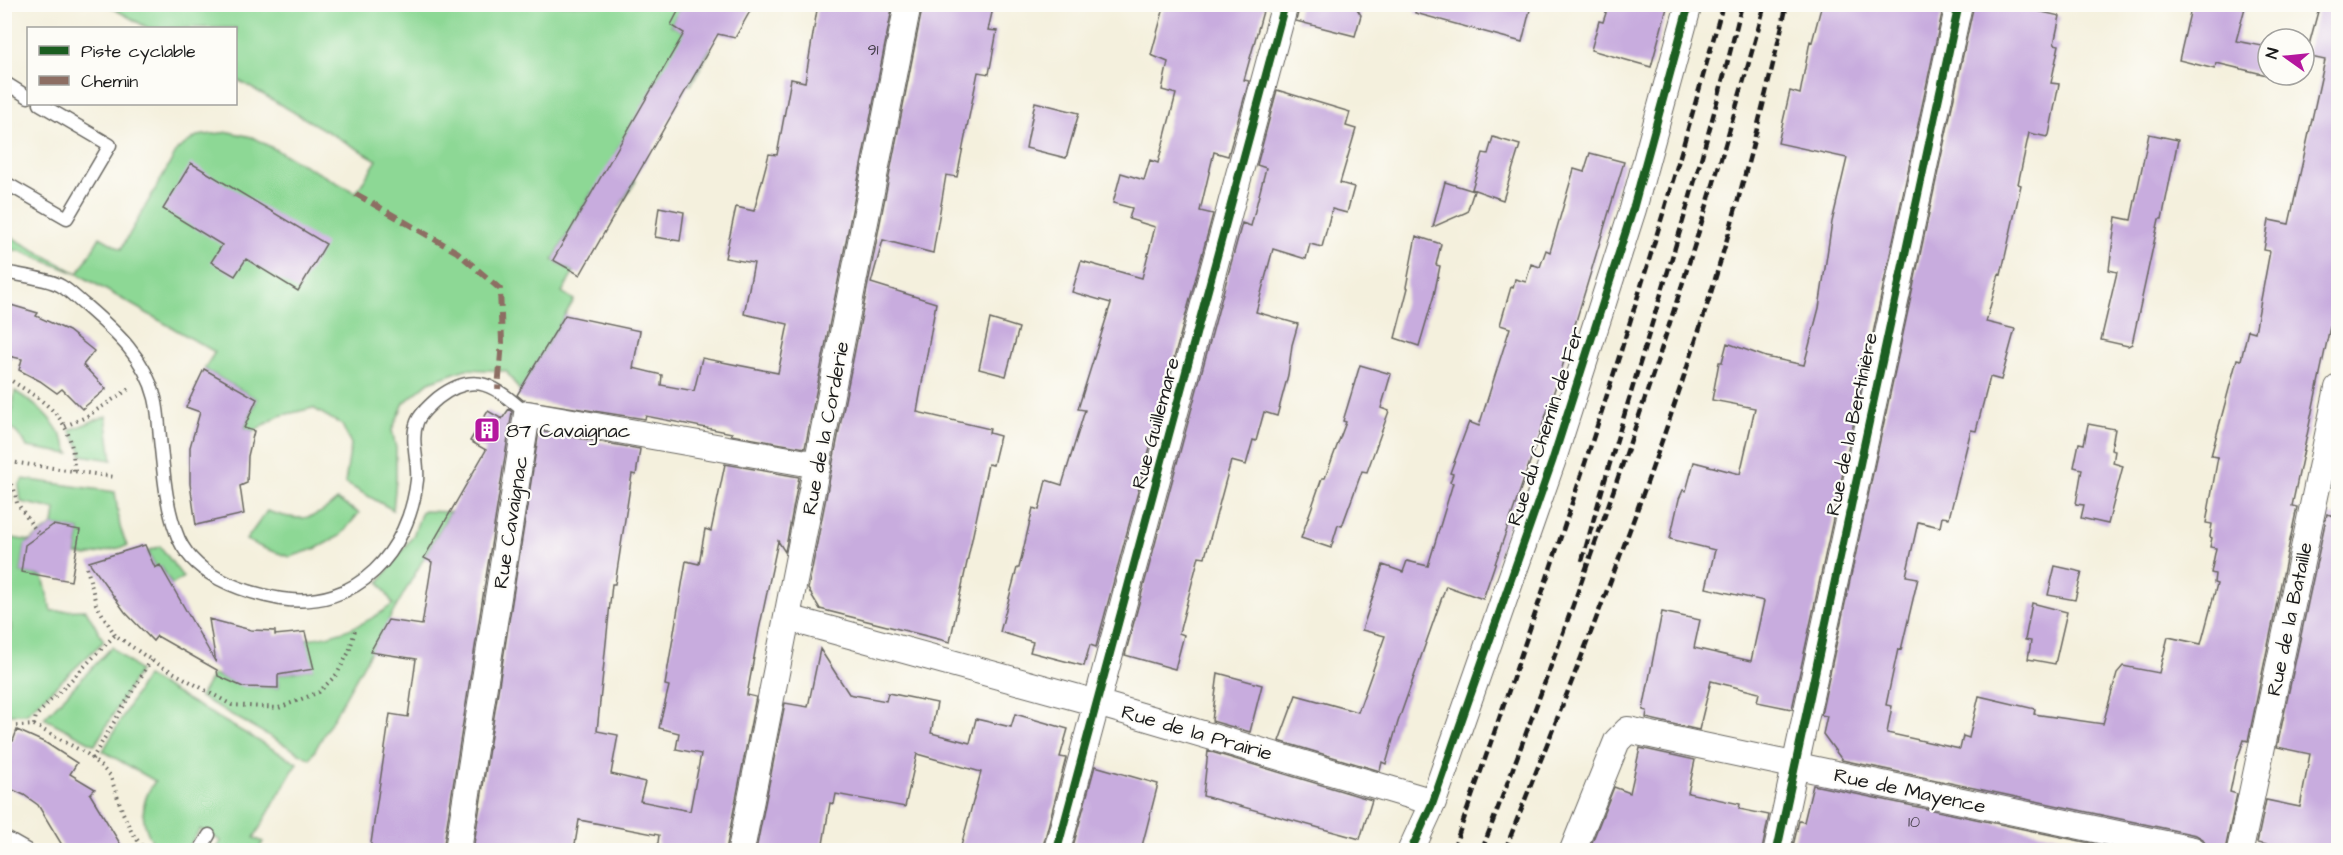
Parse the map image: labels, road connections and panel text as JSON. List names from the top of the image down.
{
  "streets": {
    "street": [
      "Rue Guillemare",
      "Rue de la Bertinière",
      "Rue du Chemin de Fer",
      "Rue de la Corderie",
      "Rue Cavaignac",
      "Rue de la Bataille",
      "Rue de la Prairie",
      "Rue de Mayence"
    ]
  },
  "crossings": [
    ["Rue Guillemare", "Rue de la Prairie"],
    ["Rue de la Bertinière", "Rue de Mayence"],
    ["Rue du Chemin de Fer", "Rue de la Prairie"],
    ["Rue de la Corderie", "Rue de la Prairie"]
  ],
  "places": {
    "building": ["87 Cavaignac"]
  },
  "house_numbers": ["91", "10"],
  "legend": ["Piste cyclable", "Chemin"],
  "north": "left"
}
